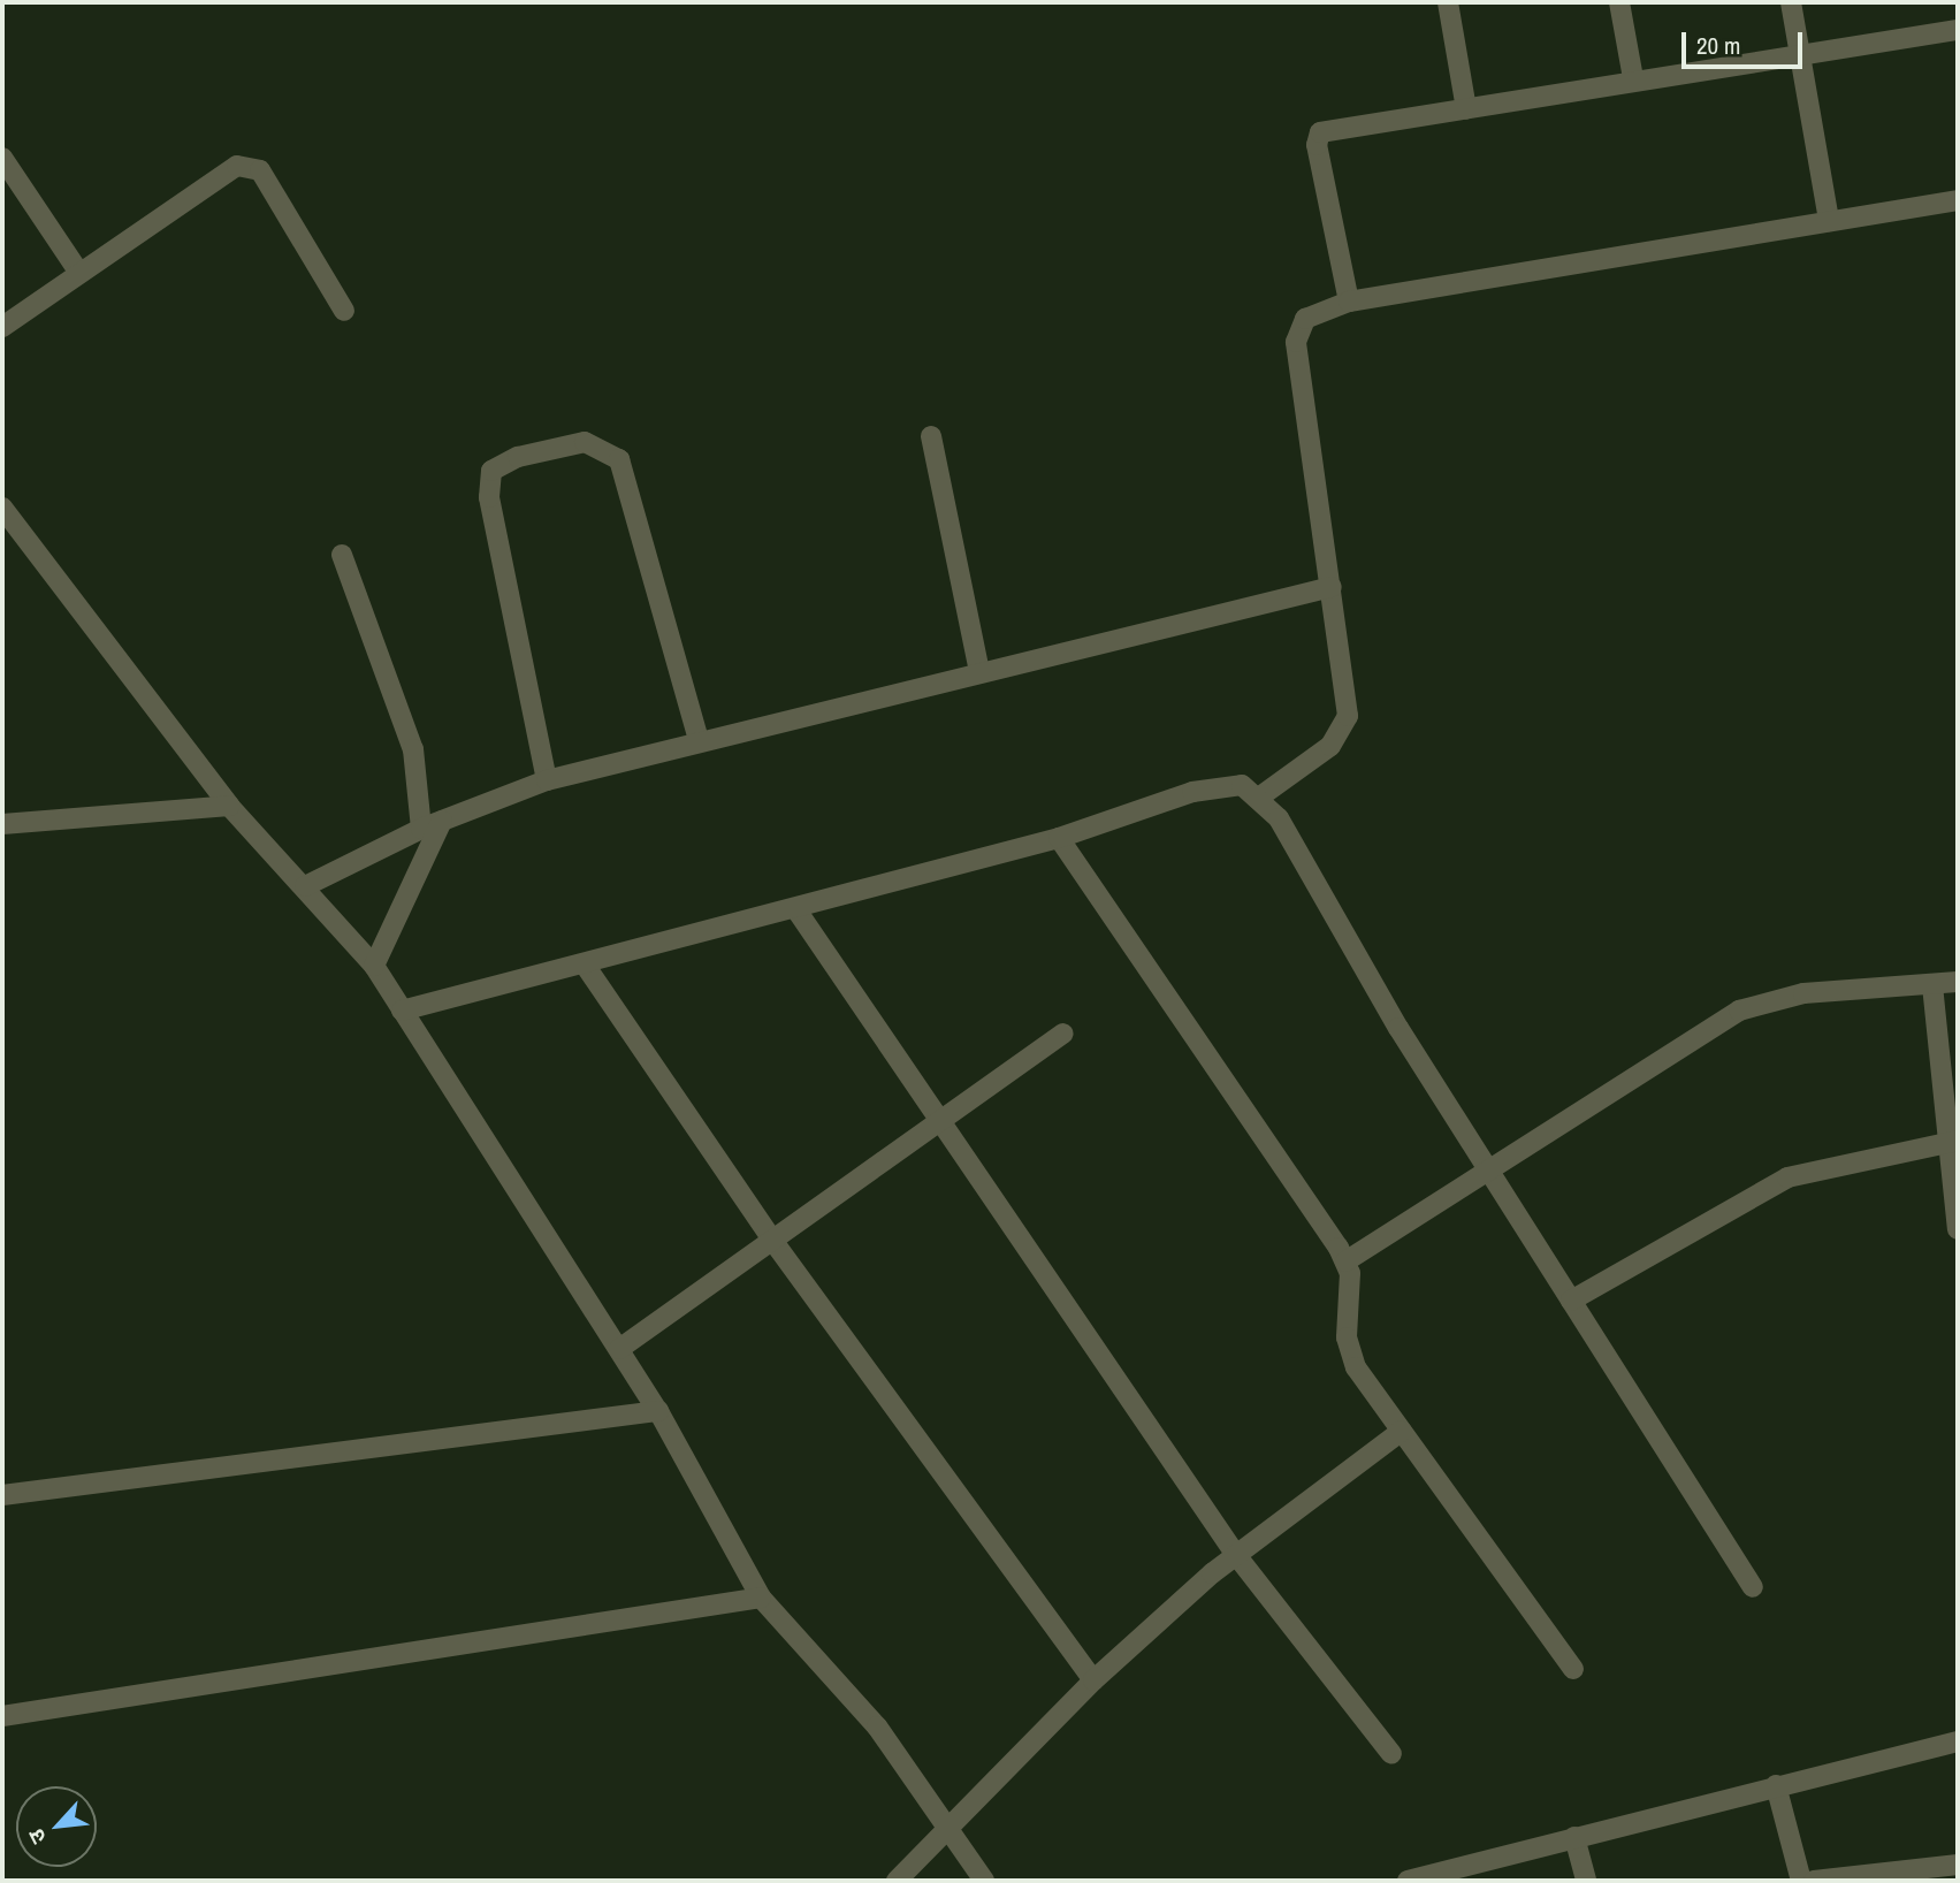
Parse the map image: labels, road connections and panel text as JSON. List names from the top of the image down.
{
  "scale_bar": "20 m",
  "north": "bottom left"
}
